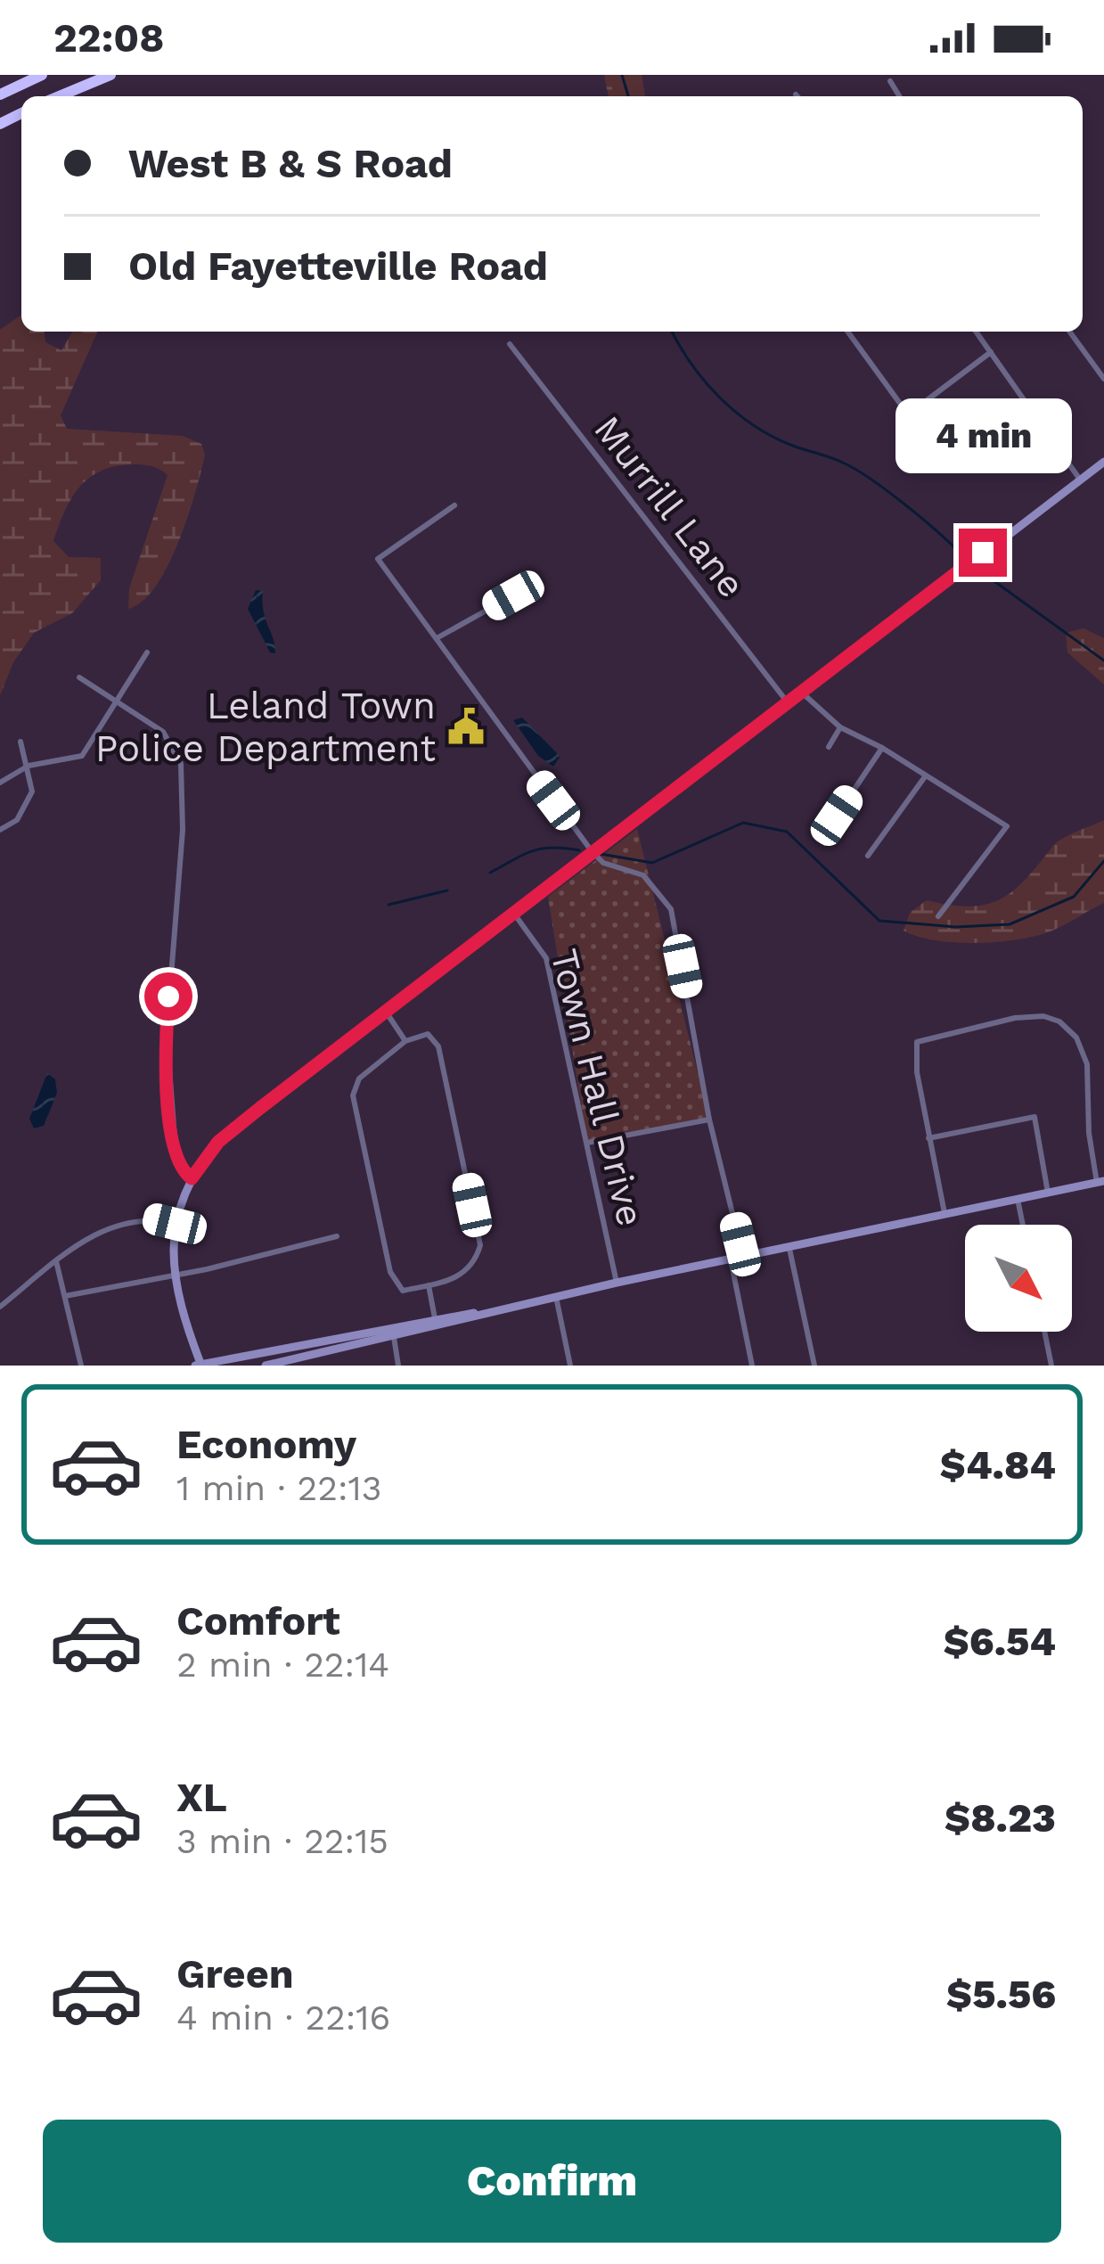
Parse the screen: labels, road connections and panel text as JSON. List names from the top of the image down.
{
  "streets": {
    "street": ["Murrill Lane", "Town Hall Drive"]
  },
  "places": {
    "public building": ["Leland Town Police Department"]
  },
  "north": "bottom right",
  "page": {
    "status": "22:08",
    "banner": ["West B & S Road", "Old Fayetteville Road"],
    "bubble": "4 min",
    "list": [
      {
        "name": "Economy",
        "note": "1 min · 22:13",
        "value": "$4.84"
      },
      {
        "name": "Comfort",
        "note": "2 min · 22:14",
        "value": "$6.54"
      },
      {
        "name": "XL",
        "note": "3 min · 22:15",
        "value": "$8.23"
      },
      {
        "name": "Green",
        "note": "4 min · 22:16",
        "value": "$5.56"
      }
    ],
    "buttons": "Confirm"
  }
}
